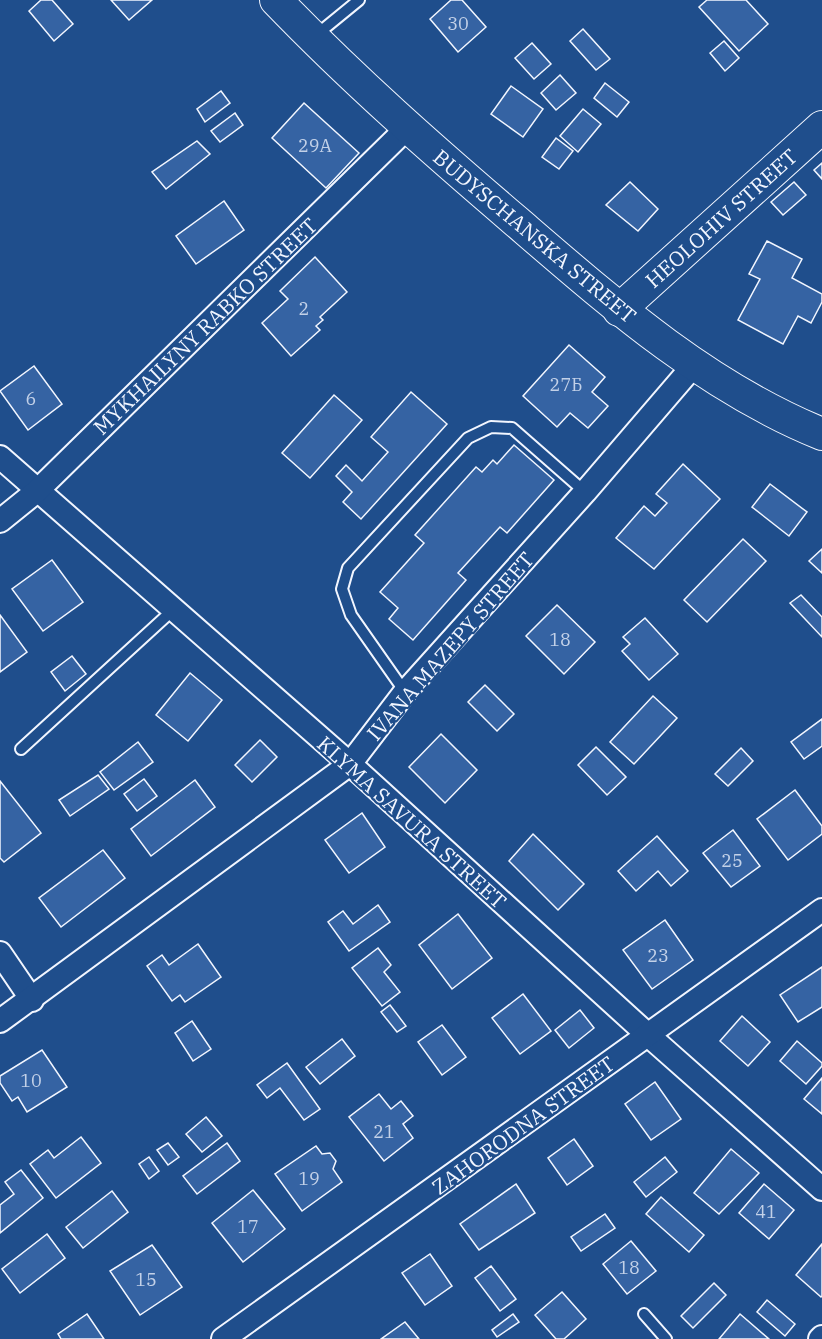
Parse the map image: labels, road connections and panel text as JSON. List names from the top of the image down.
{
  "streets": {
    "street": [
      "HEOLOHIV STREET",
      "BUDYSCHANSKA STREET",
      "MYKHAILYNY RABKO STREET",
      "IVANA MAZEPY STREET",
      "KLYMA SAVURA STREET",
      "ZAHORODNA STREET"
    ]
  },
  "crossings": [
    ["HEOLOHIV STREET", "BUDYSCHANSKA STREET"],
    ["BUDYSCHANSKA STREET", "MYKHAILYNY RABKO STREET"],
    ["BUDYSCHANSKA STREET", "IVANA MAZEPY STREET"],
    ["MYKHAILYNY RABKO STREET", "KLYMA SAVURA STREET"],
    ["IVANA MAZEPY STREET", "KLYMA SAVURA STREET"],
    ["KLYMA SAVURA STREET", "ZAHORODNA STREET"]
  ],
  "house_numbers": [
    "30",
    "29А",
    "2",
    "27Б",
    "6",
    "18",
    "25",
    "23",
    "10",
    "21",
    "19",
    "41",
    "17",
    "18",
    "15"
  ]
}
